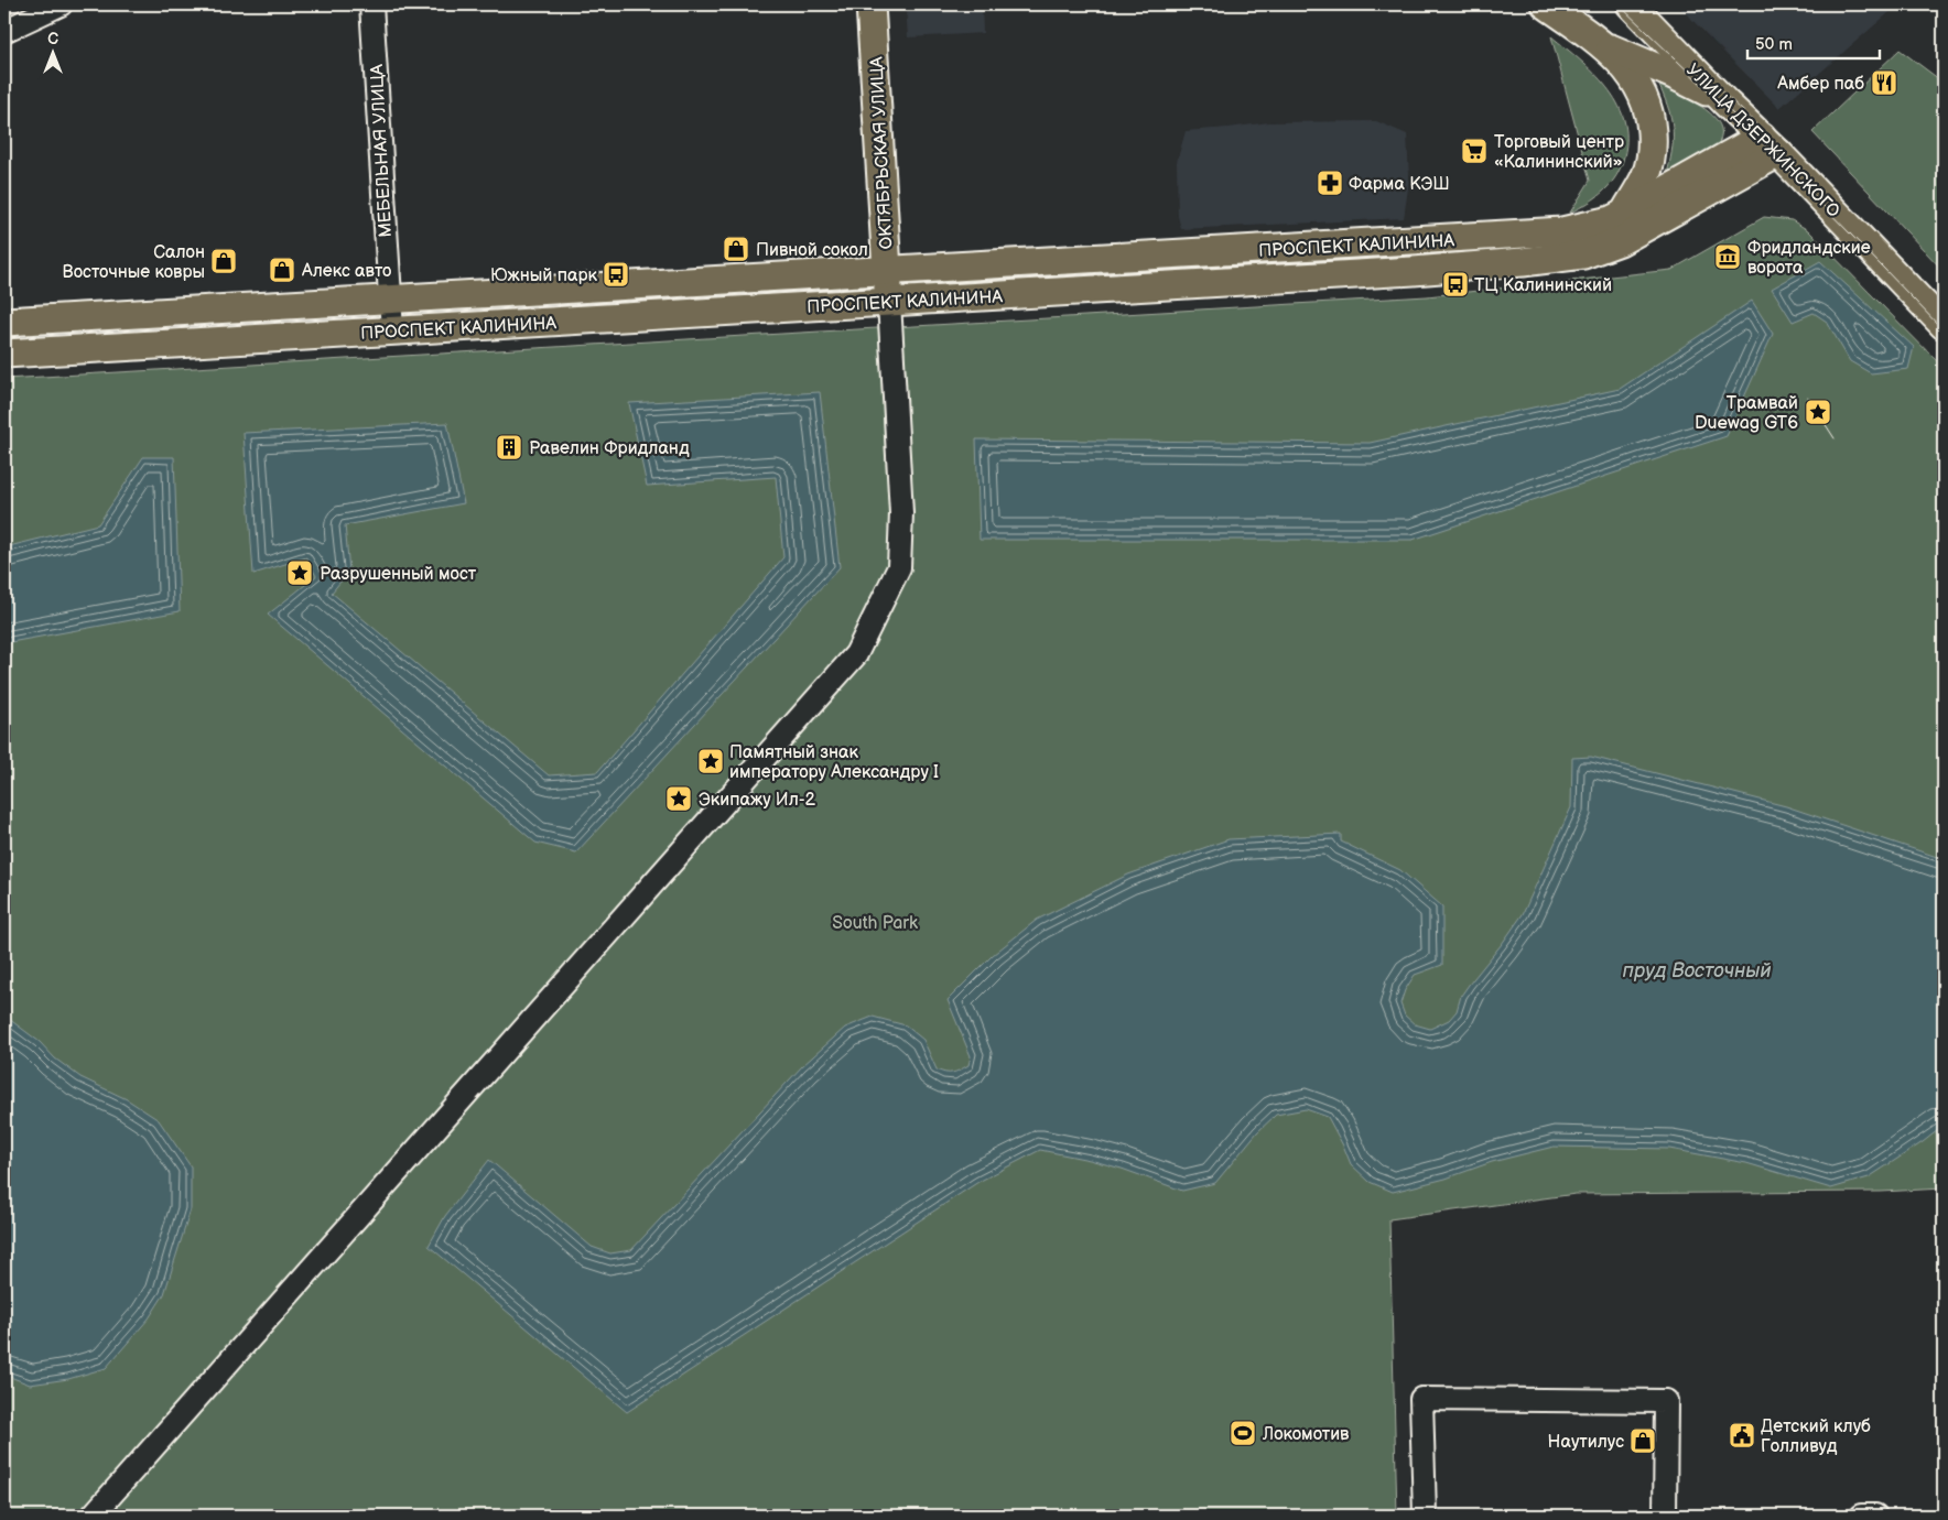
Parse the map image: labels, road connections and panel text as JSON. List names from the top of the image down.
{
  "streets": {
    "main road": ["УЛИЦА ДЗЕРЖИНСКОГО", "ОКТЯБРЬСКАЯ УЛИЦА", "ПРОСПЕКТ КАЛИНИНА"],
    "street": ["МЕБЕЛЬНАЯ УЛИЦА"]
  },
  "crossings": [
    ["УЛИЦА ДЗЕРЖИНСКОГО", "ПРОСПЕКТ КАЛИНИНА"],
    ["МЕБЕЛЬНАЯ УЛИЦА", "ПРОСПЕКТ КАЛИНИНА"],
    ["ОКТЯБРЬСКАЯ УЛИЦА", "ПРОСПЕКТ КАЛИНИНА"]
  ],
  "water": ["пруд Восточный"],
  "parks": ["South Park"],
  "places": {
    "restaurant": ["Амбер паб"],
    "supermarket": ["Торговый центр «Калининский»"],
    "pharmacy": ["Фарма КЭШ"],
    "shop": [
      "Пивной сокол",
      "Салон Восточные ковры",
      "Алекс авто",
      "Наутилус"
    ],
    "museum": ["Фридландские ворота"],
    "bus stop": ["Южный парк", "ТЦ Калининский"],
    "place": [
      "Трамвай Duewag GT6",
      "Разрушенный мост",
      "Памятный знак императору Александру I",
      "Экипажу Ил-2"
    ],
    "building": ["Равелин Фридланд"],
    "sports": ["Локомотив"],
    "public building": ["Детский клуб Голливуд"]
  },
  "scale_bar": "50 m",
  "north": "top"
}
